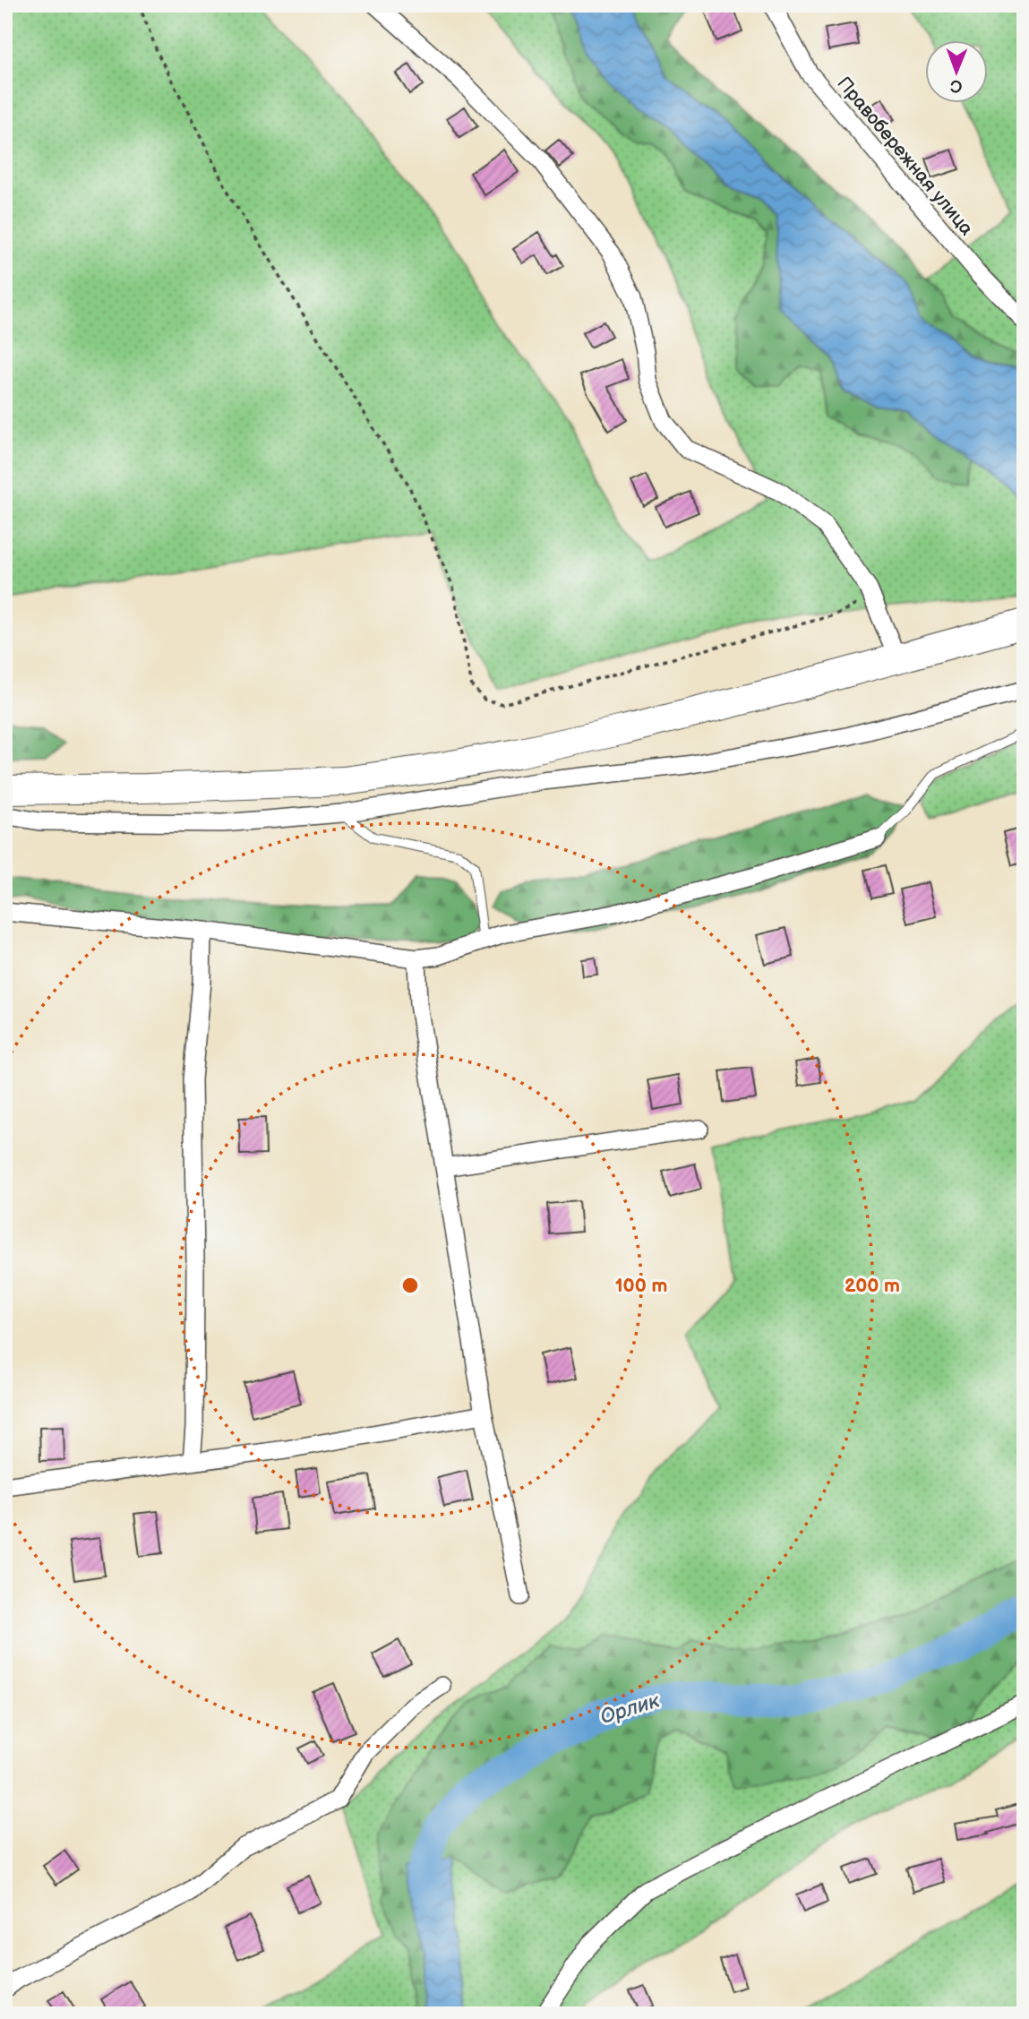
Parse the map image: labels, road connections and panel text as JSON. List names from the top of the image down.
{
  "streets": {
    "street": ["Правобережная улица"]
  },
  "water": ["Орлик"],
  "north": "bottom",
  "rings": ["100 m", "200 m"]
}
